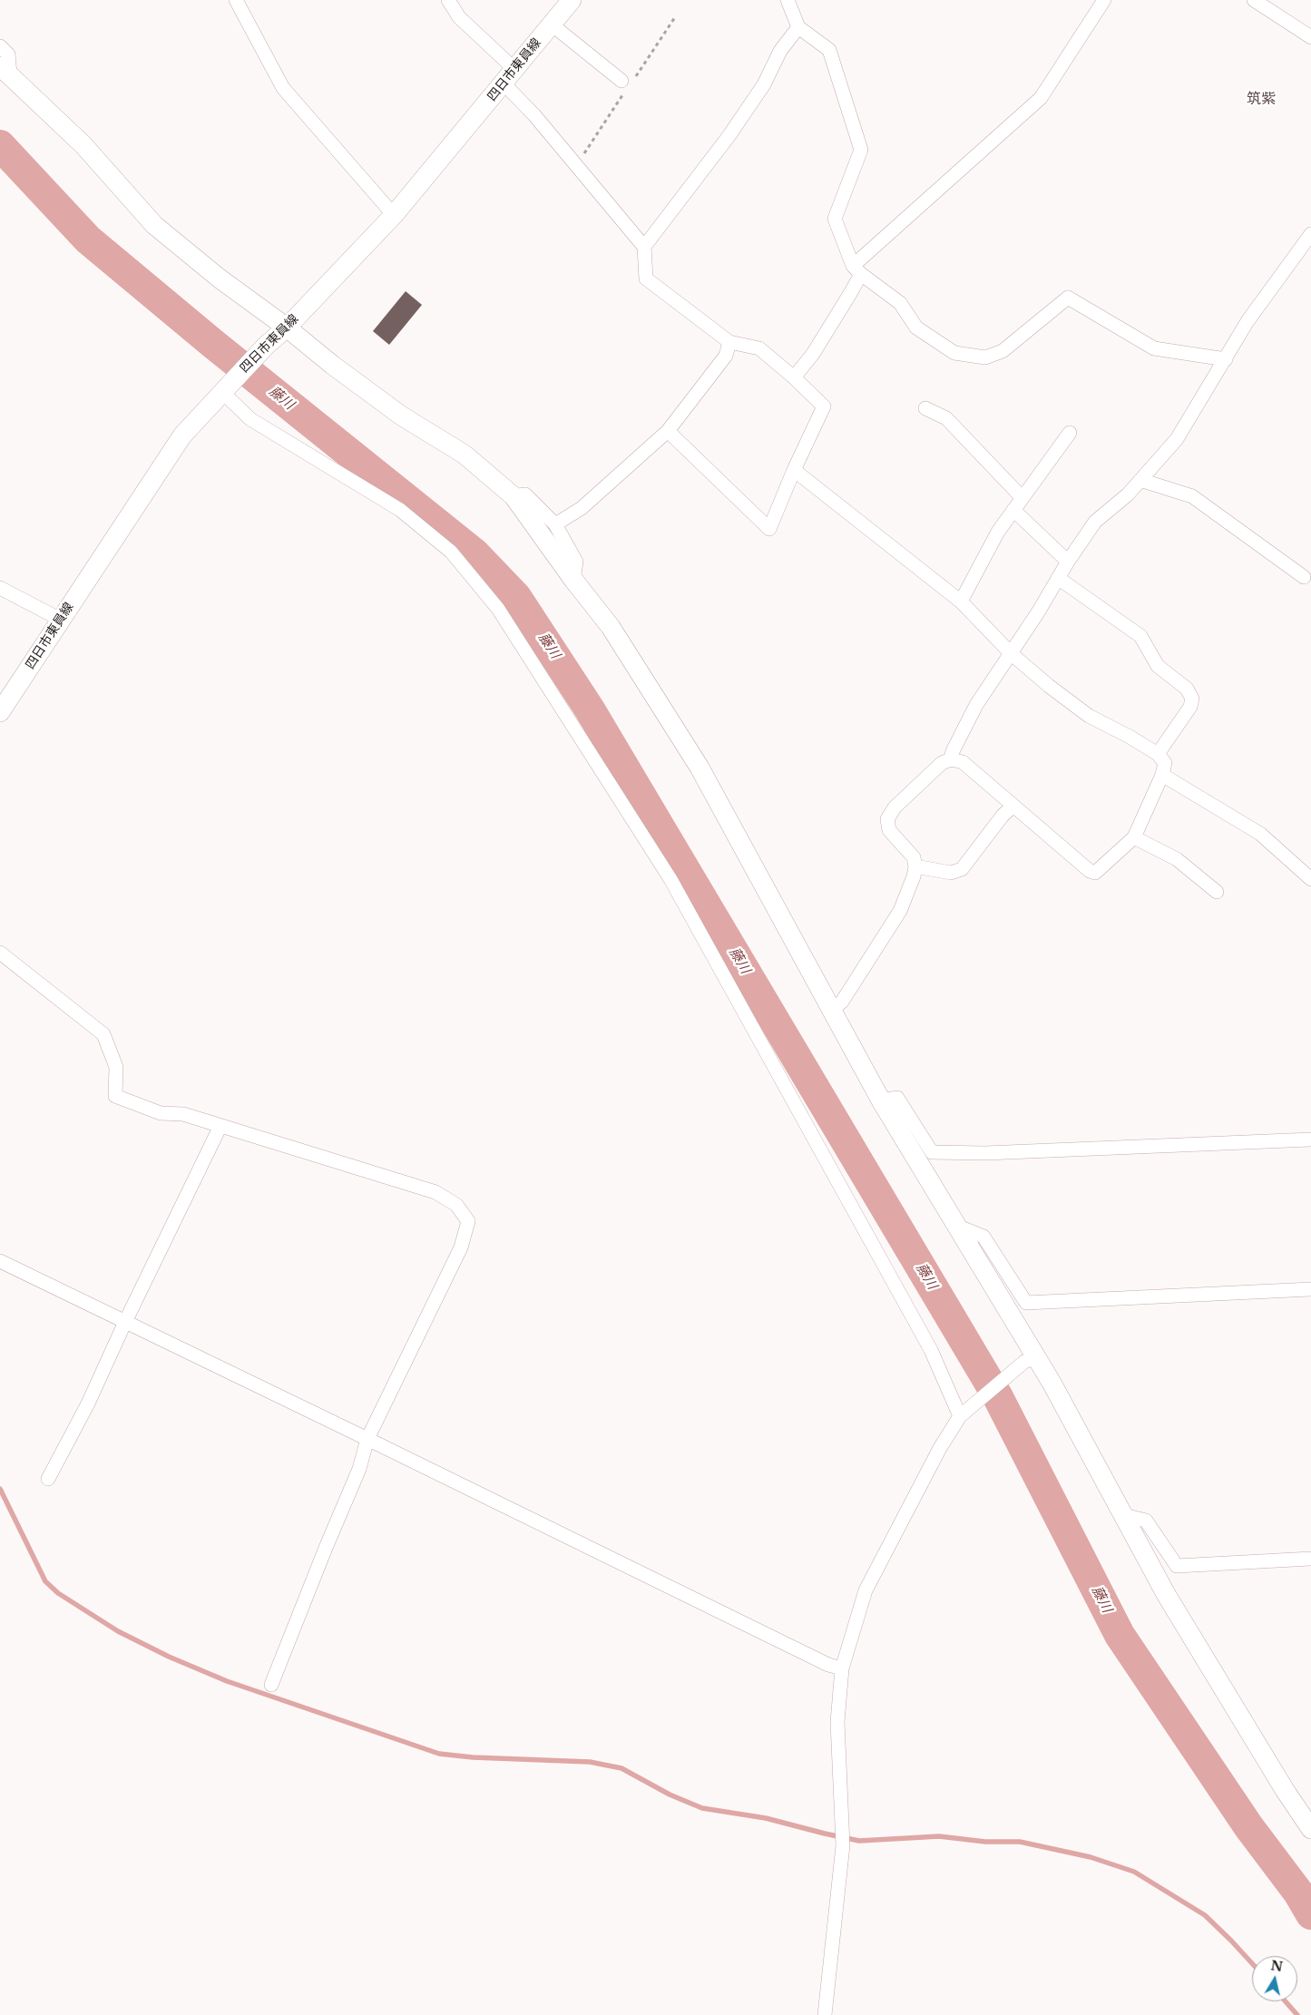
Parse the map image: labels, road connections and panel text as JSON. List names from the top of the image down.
{
  "streets": {
    "street": ["四日市東員線"]
  },
  "districts": ["筑紫"],
  "water": ["藤川"],
  "north": "top"
}
